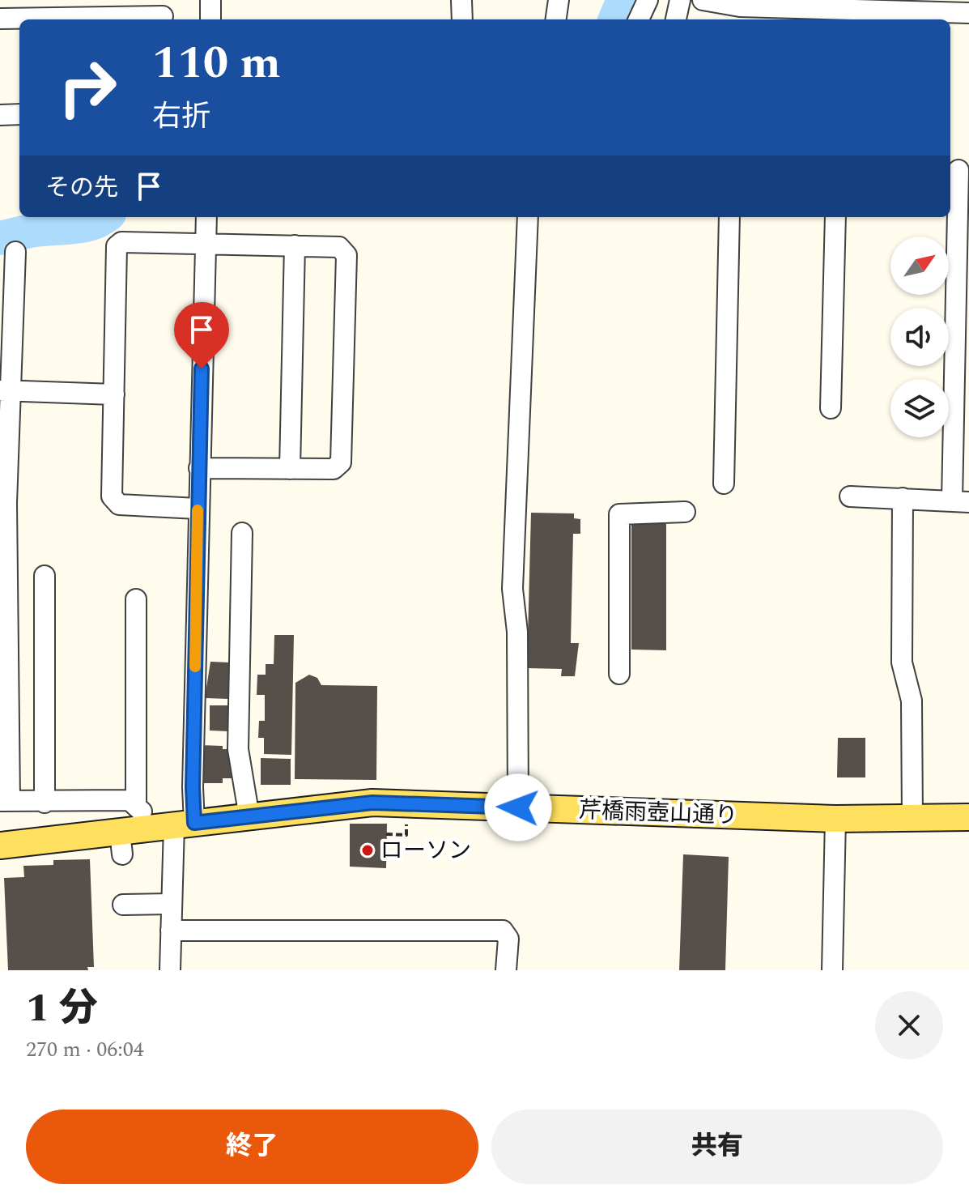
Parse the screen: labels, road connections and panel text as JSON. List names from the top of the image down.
{
  "streets": {
    "main road": ["芹橋雨壺山通り"]
  },
  "places": ["ローソン"],
  "north": "top right",
  "page": {
    "turn": ["110 m", "右折"],
    "then": "その先",
    "heading": ["1 分", "270 m · 06:04"],
    "buttons": ["終了", "共有"]
  }
}
